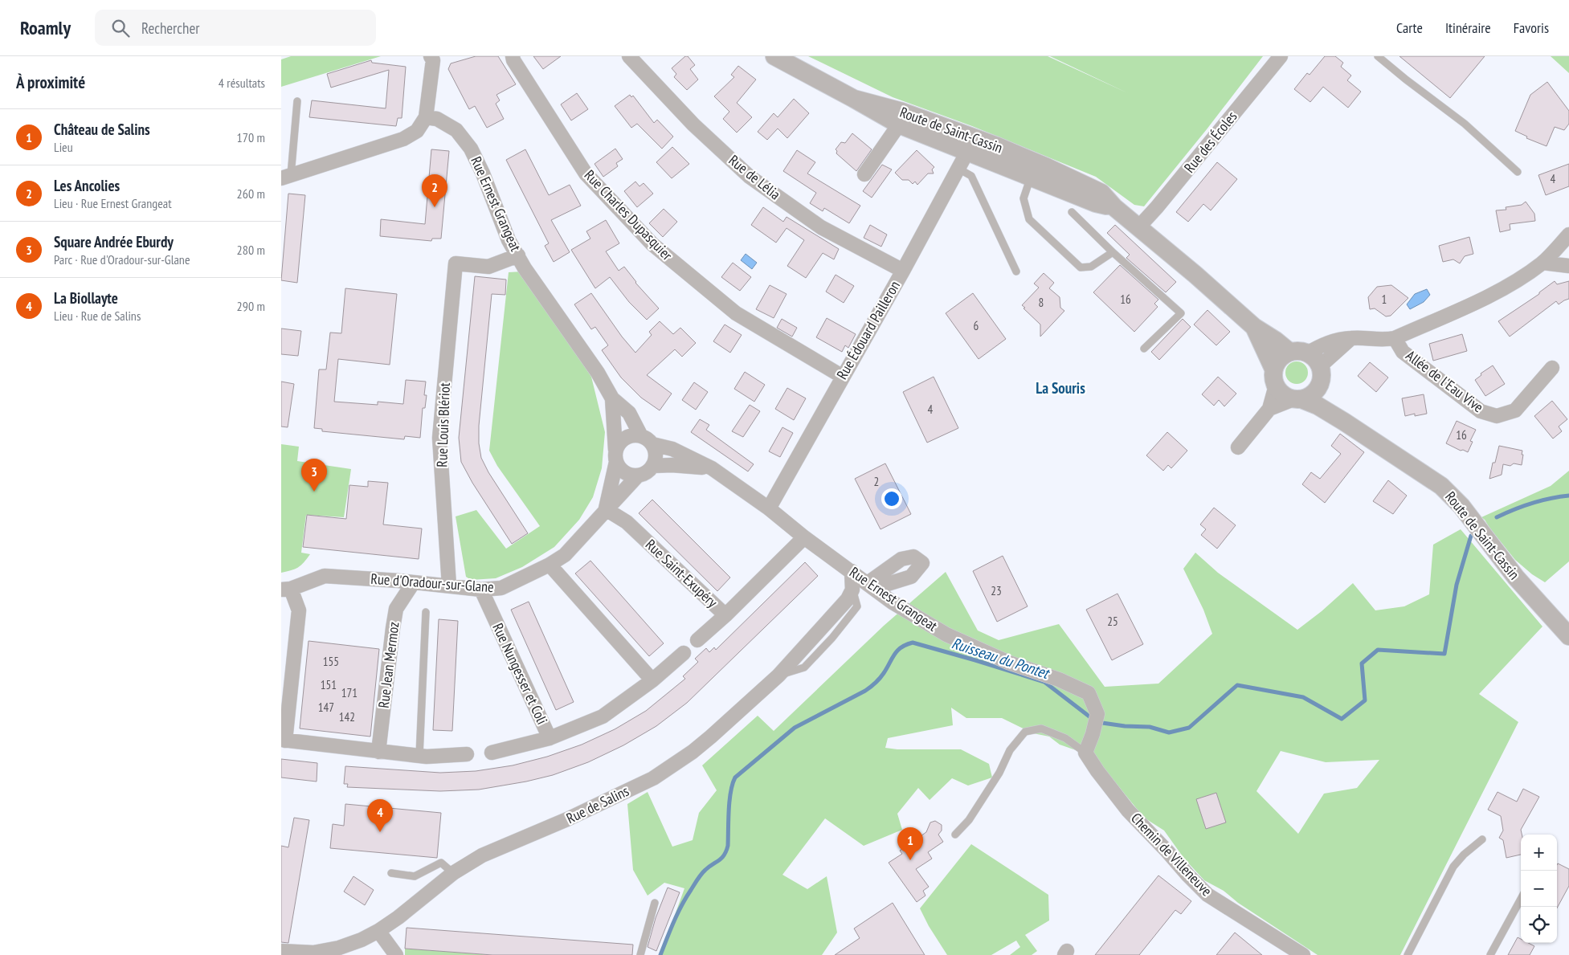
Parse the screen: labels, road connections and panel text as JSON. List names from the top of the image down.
{
  "streets": {
    "street": [
      "Route de Saint-Cassin",
      "Rue des Écoles",
      "Rue de Lélia",
      "Rue Ernest Grangeat",
      "Rue Charles Dupasquier",
      "Rue Édouard Pailleron",
      "Allée de l'Eau Vive",
      "Rue Louis Blériot",
      "Rue Saint-Exupéry",
      "Rue d'Oradour-sur-Glane",
      "Rue Jean Mermoz",
      "Rue Nungesser et Coli",
      "Rue de Salins",
      "Chemin de Villeneuve"
    ]
  },
  "crossings": [
    ["Route de Saint-Cassin", "Rue des Écoles"],
    ["Route de Saint-Cassin", "Rue Édouard Pailleron"],
    ["Route de Saint-Cassin", "Allée de l'Eau Vive"],
    ["Rue de Lélia", "Rue Édouard Pailleron"],
    ["Rue Ernest Grangeat", "Rue Édouard Pailleron"],
    ["Rue Ernest Grangeat", "Rue Louis Blériot"],
    ["Rue Ernest Grangeat", "Rue Saint-Exupéry"],
    ["Rue Ernest Grangeat", "Rue d'Oradour-sur-Glane"],
    ["Rue Ernest Grangeat", "Rue de Salins"],
    ["Rue Ernest Grangeat", "Chemin de Villeneuve"],
    ["Rue Charles Dupasquier", "Rue Édouard Pailleron"],
    ["Rue Louis Blériot", "Rue d'Oradour-sur-Glane"],
    ["Rue Saint-Exupéry", "Rue d'Oradour-sur-Glane"],
    ["Rue d'Oradour-sur-Glane", "Rue Jean Mermoz"],
    ["Rue d'Oradour-sur-Glane", "Rue Nungesser et Coli"]
  ],
  "districts": ["La Souris"],
  "water": ["Ruisseau du Pontet"],
  "house_numbers": [
    "4",
    "16",
    "1",
    "8",
    "6",
    "4",
    "16",
    "2",
    "23",
    "25",
    "155",
    "151",
    "171",
    "147",
    "142"
  ],
  "page": {
    "header": "Roamly",
    "search": "Rechercher",
    "nav": ["Carte", "Itinéraire", "Favoris"],
    "heading": ["À proximité", "4 résultats"],
    "list": [
      {
        "mark": "1",
        "name": "Château de Salins",
        "note": "Lieu",
        "value": "170 m"
      },
      {
        "mark": "2",
        "name": "Les Ancolies",
        "note": "Lieu · Rue Ernest Grangeat",
        "value": "260 m"
      },
      {
        "mark": "3",
        "name": "Square Andrée Eburdy",
        "note": "Parc · Rue d'Oradour-sur-Glane",
        "value": "280 m"
      },
      {
        "mark": "4",
        "name": "La Biollayte",
        "note": "Lieu · Rue de Salins",
        "value": "290 m"
      }
    ],
    "pins": [
      "2",
      "3",
      "4",
      "1"
    ],
    "map_buttons": ["+", "−"]
  }
}
